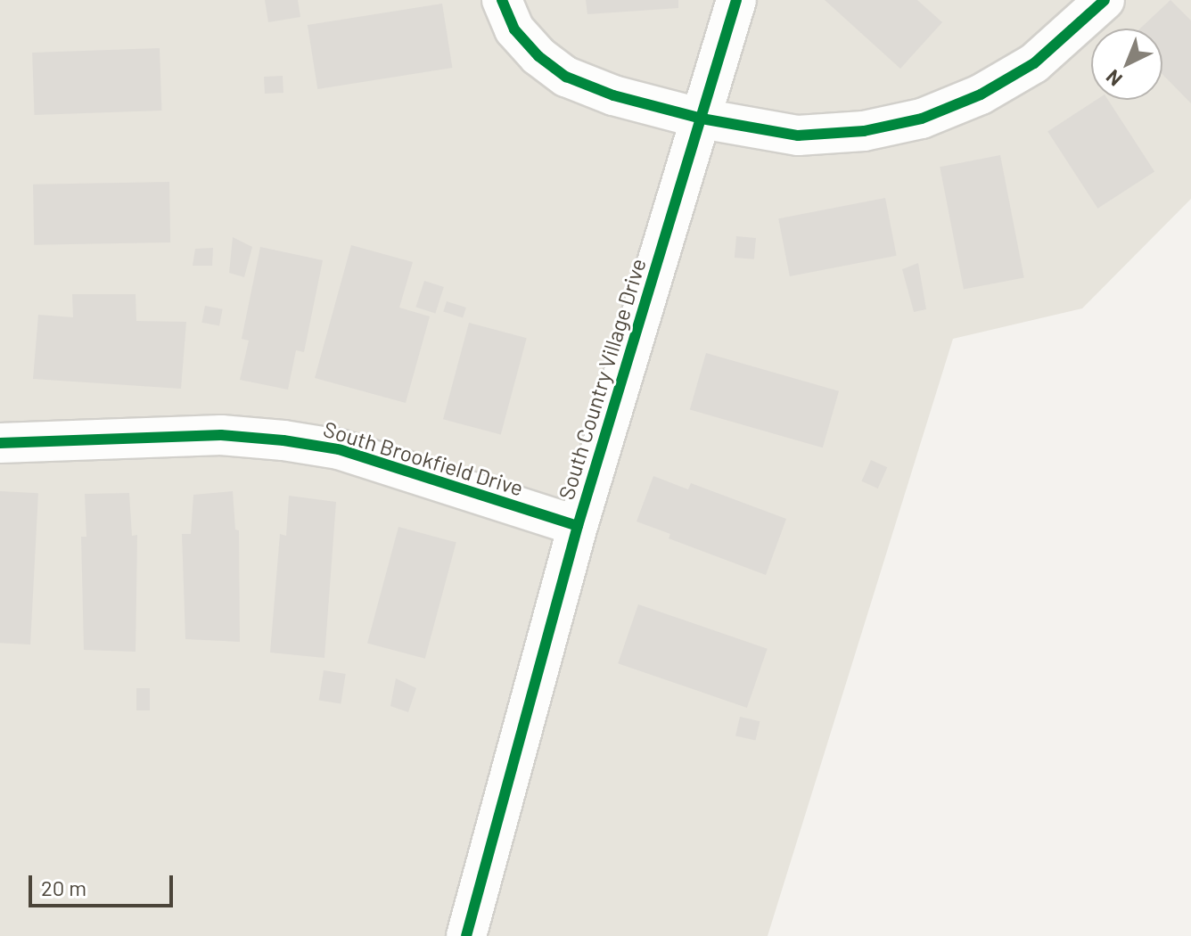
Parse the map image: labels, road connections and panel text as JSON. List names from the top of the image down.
{
  "streets": {
    "street": ["South Country Village Drive", "South Brookfield Drive"]
  },
  "crossings": [
    ["South Country Village Drive", "South Brookfield Drive"]
  ],
  "scale_bar": "20 m",
  "north": "bottom left"
}
